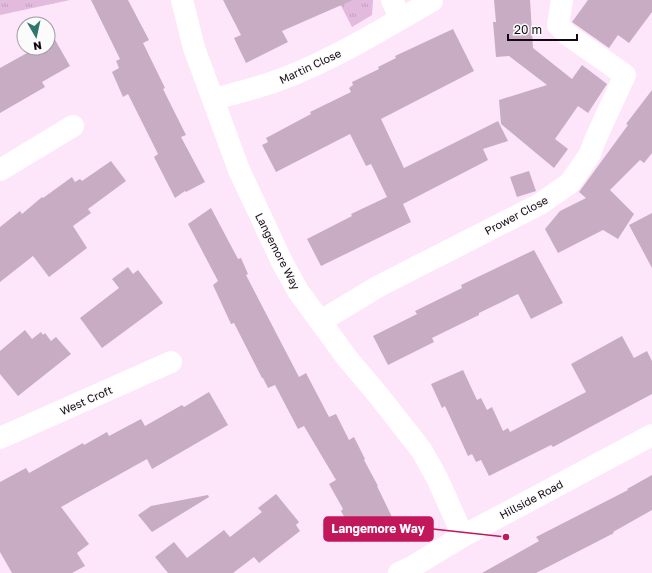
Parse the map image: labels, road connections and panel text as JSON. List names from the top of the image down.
{
  "streets": {
    "street": [
      "Martin Close",
      "Prower Close",
      "Langemore Way",
      "West Croft",
      "Hillside Road"
    ]
  },
  "crossings": [
    ["Martin Close", "Langemore Way"],
    ["Prower Close", "Langemore Way"],
    ["Langemore Way", "Hillside Road"]
  ],
  "places": ["Langemore Way"],
  "scale_bar": "20 m",
  "north": "bottom"
}
